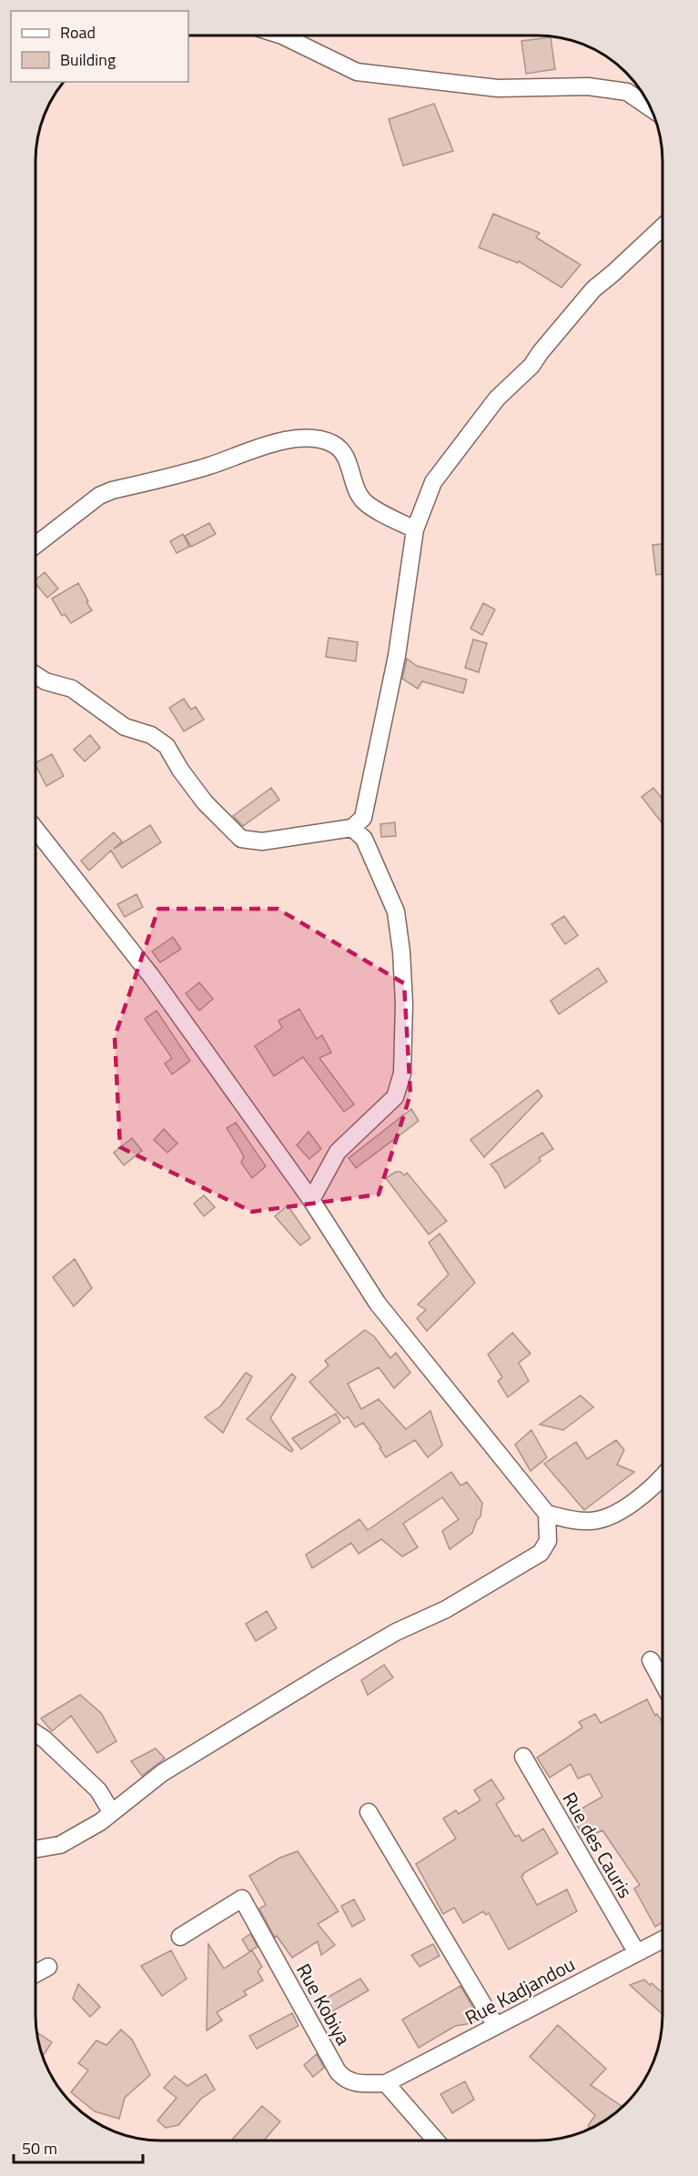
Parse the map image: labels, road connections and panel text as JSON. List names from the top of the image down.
{
  "streets": {
    "street": ["Rue des Cauris", "Rue Kadjandou", "Rue Kobiya"]
  },
  "crossings": [
    ["Rue des Cauris", "Rue Kadjandou"],
    ["Rue Kadjandou", "Rue Kobiya"]
  ],
  "legend": ["Road", "Building"],
  "scale_bar": "50 m"
}
